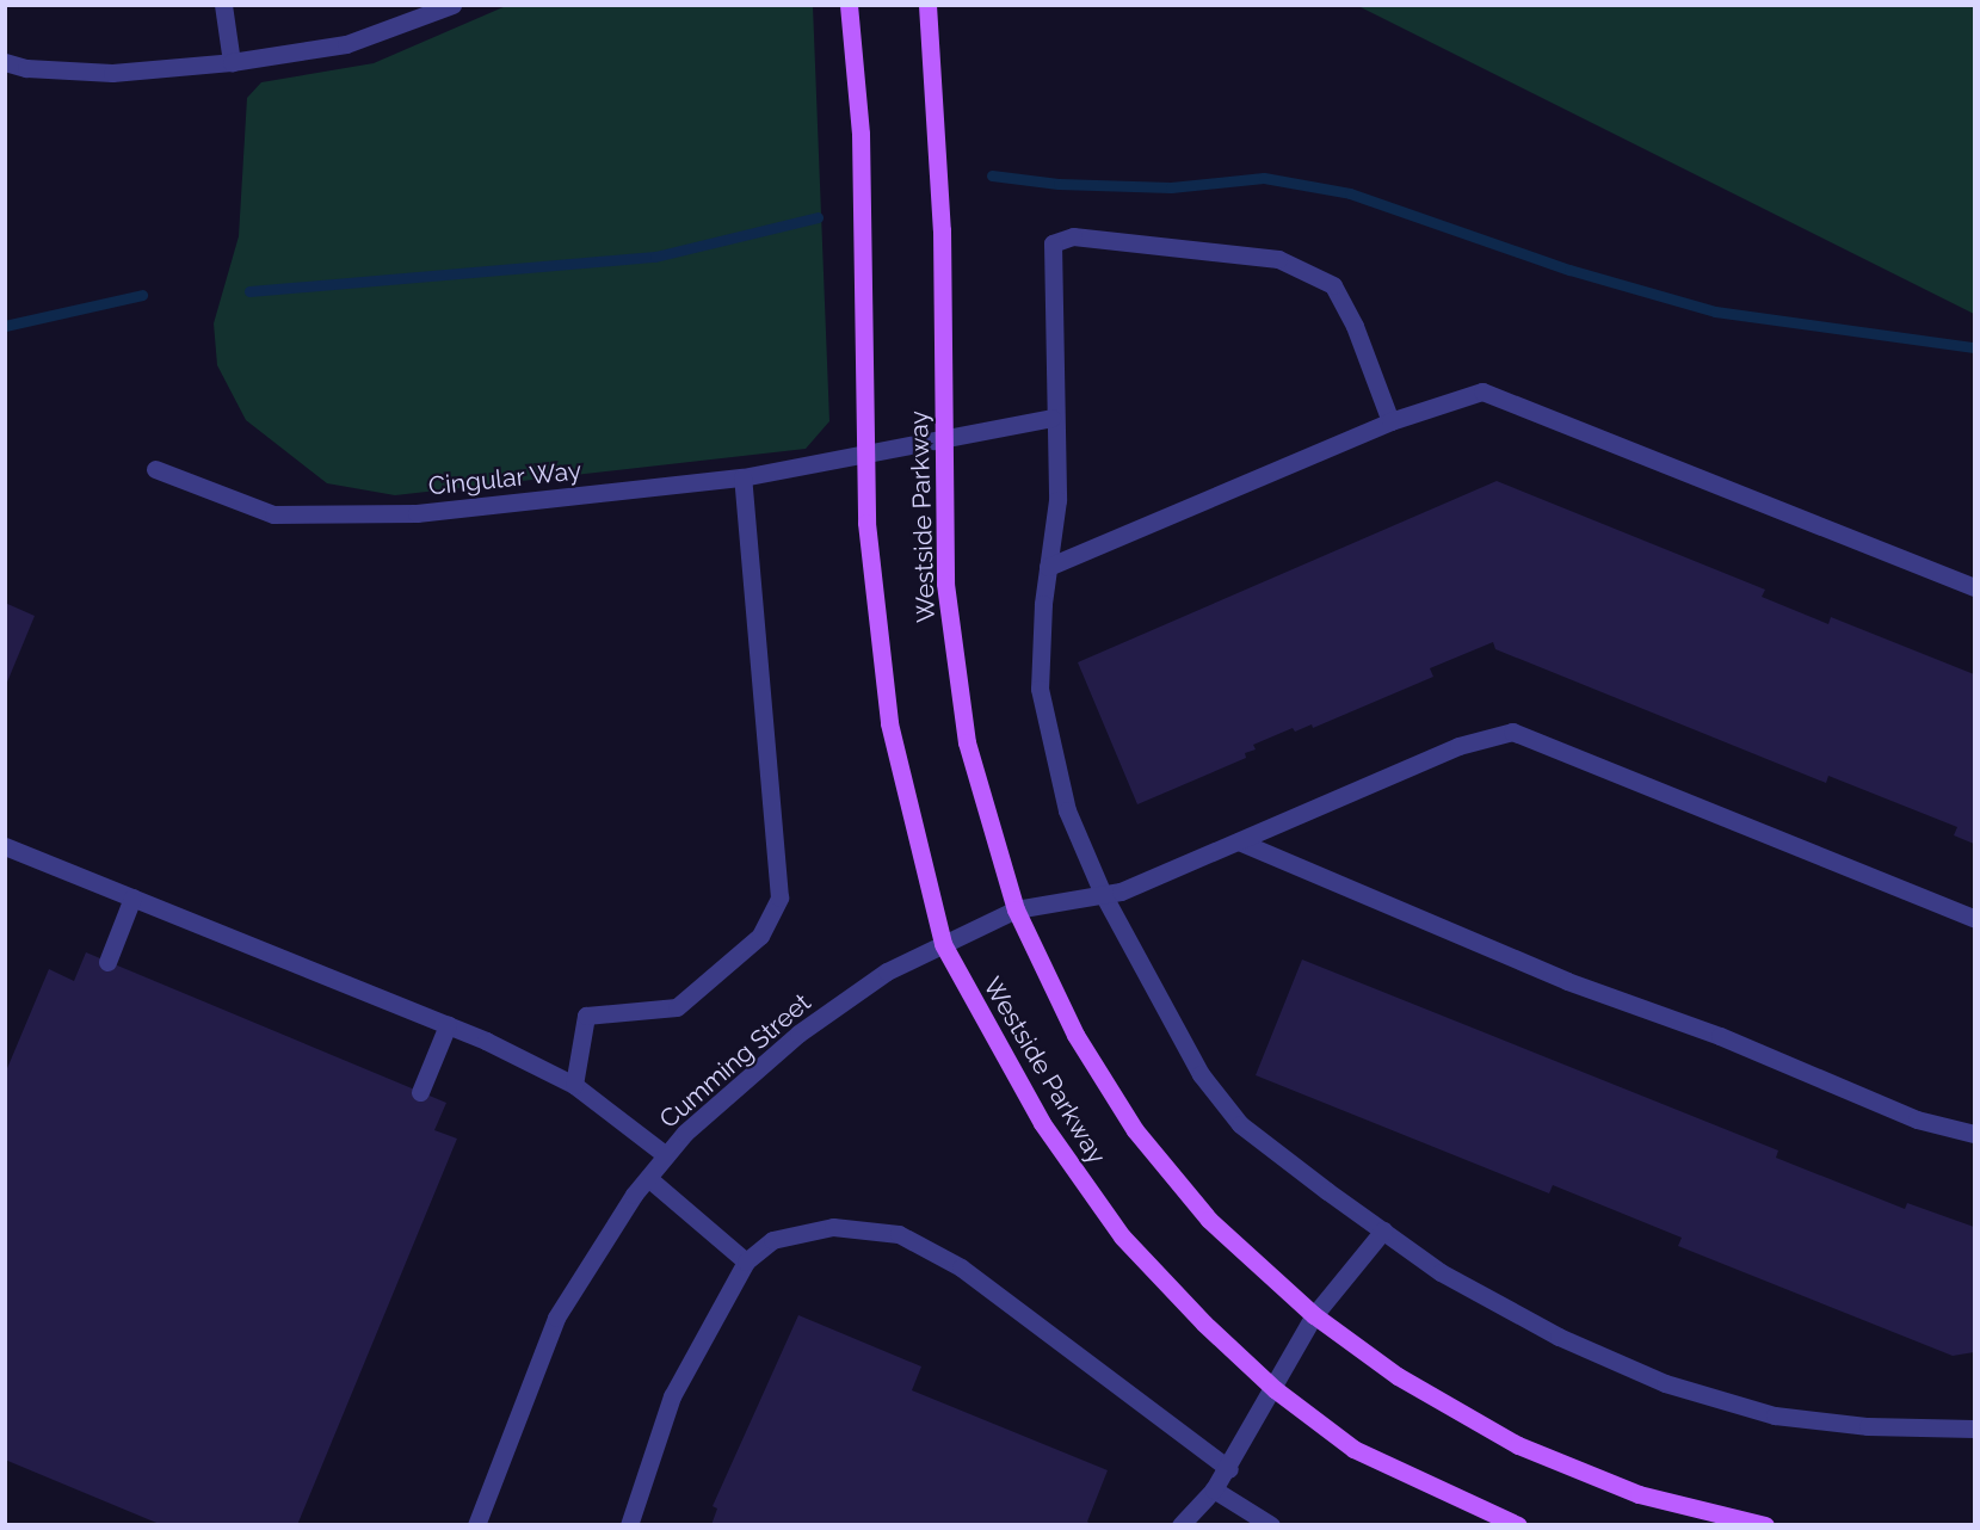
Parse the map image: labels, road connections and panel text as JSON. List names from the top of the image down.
{
  "streets": {
    "main road": ["Westside Parkway"],
    "street": ["Cingular Way", "Cumming Street"]
  },
  "crossings": [
    ["Cingular Way", "Westside Parkway"],
    ["Westside Parkway", "Cumming Street"]
  ]
}
